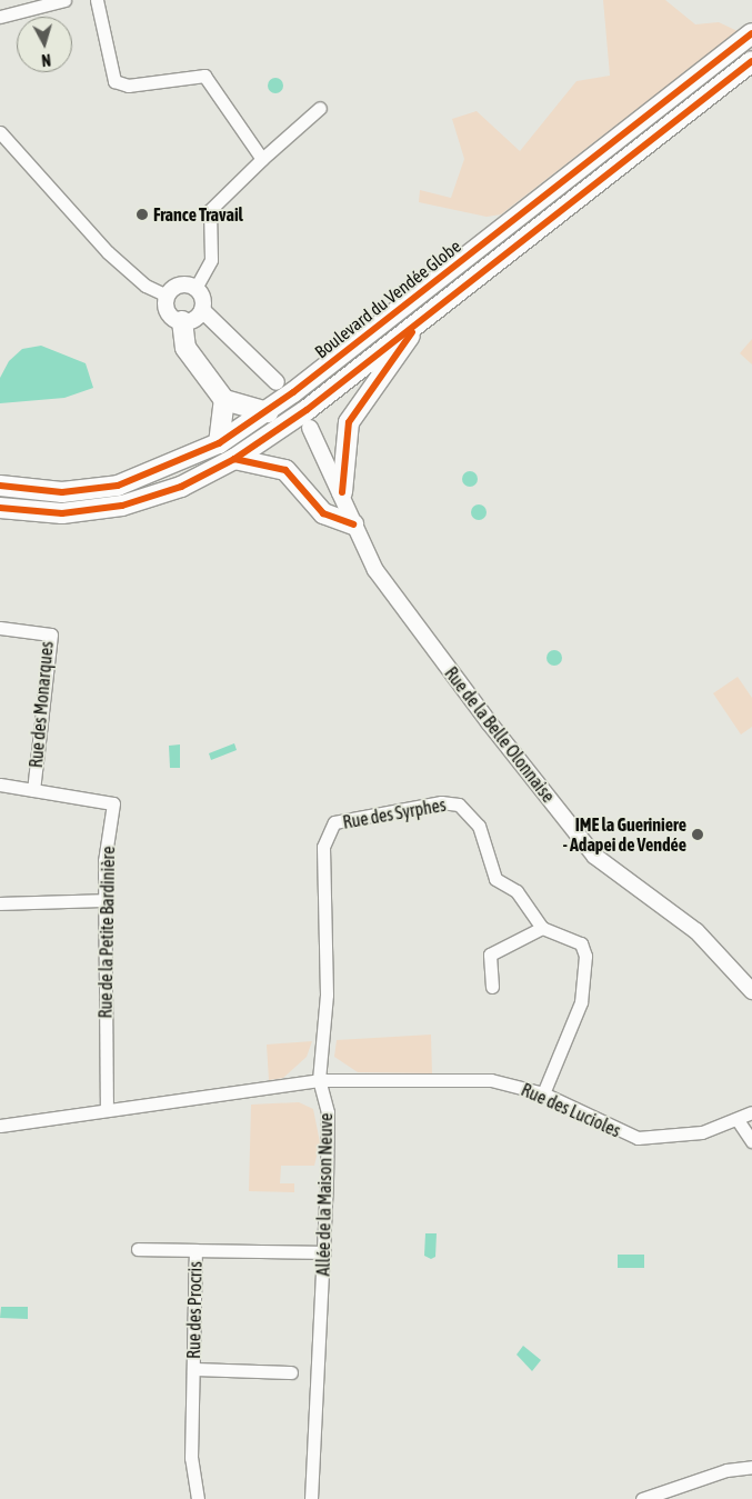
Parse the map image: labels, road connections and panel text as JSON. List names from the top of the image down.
{
  "streets": {
    "main road": ["Boulevard du Vendée Globe"],
    "street": [
      "Rue des Monarques",
      "Rue de la Belle Olonnaise",
      "Rue des Syrphes",
      "Rue de la Petite Bardinière",
      "Rue des Lucioles",
      "Allée de la Maison Neuve",
      "Rue des Procris"
    ]
  },
  "crossings": [
    ["Rue des Monarques", "Rue de la Petite Bardinière"],
    ["Rue des Syrphes", "Rue des Lucioles"],
    ["Rue des Syrphes", "Allée de la Maison Neuve"],
    ["Rue des Lucioles", "Allée de la Maison Neuve"],
    ["Allée de la Maison Neuve", "Rue des Procris"]
  ],
  "places": ["France Travail", "IME la Gueriniere - Adapei de Vendée"],
  "north": "bottom"
}
